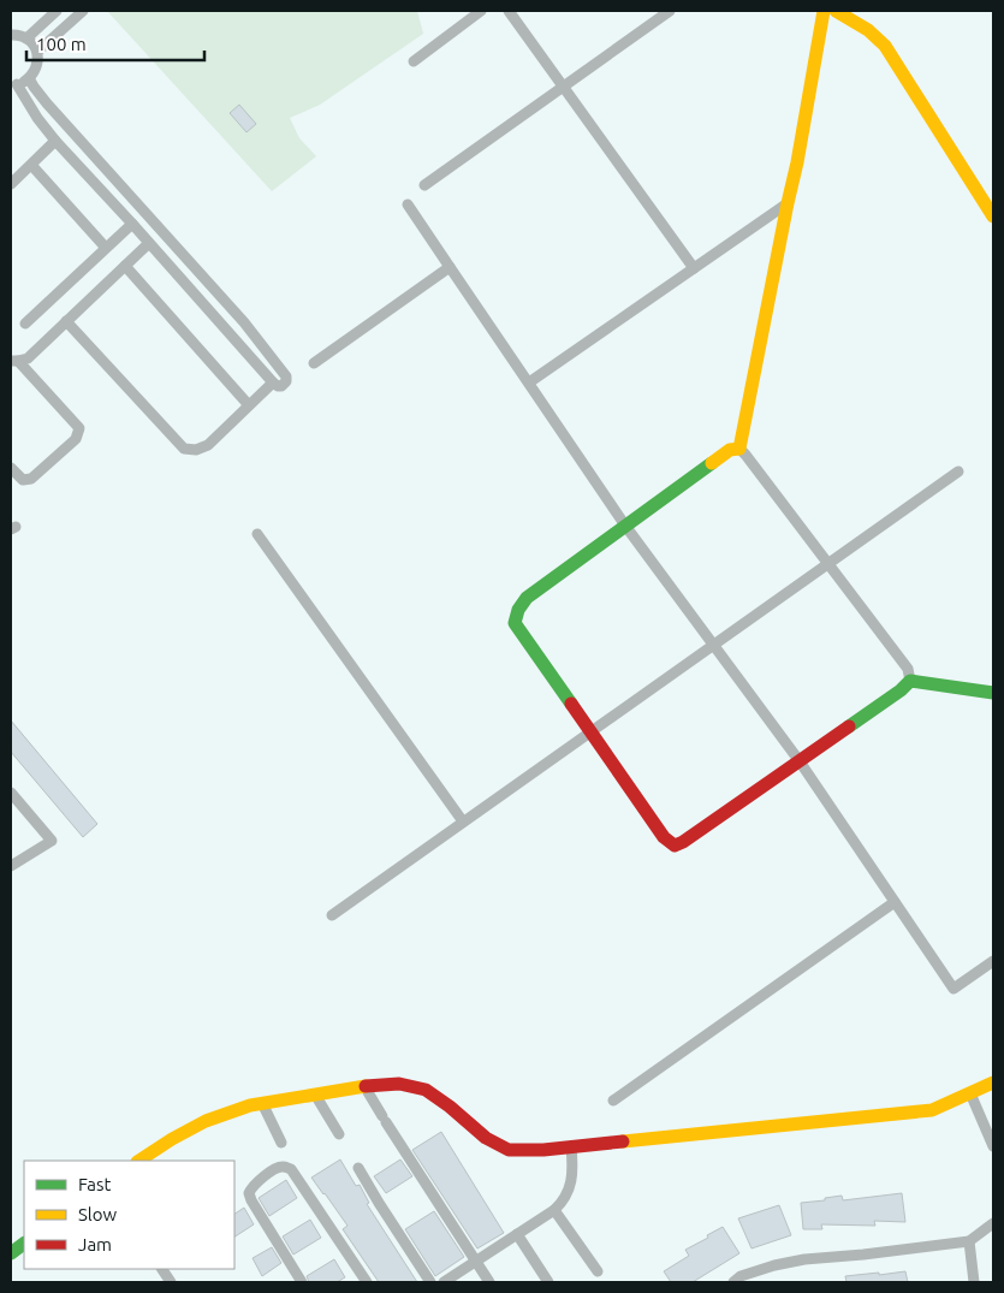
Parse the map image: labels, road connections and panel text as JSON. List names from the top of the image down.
{
  "legend": ["Fast", "Slow", "Jam"],
  "scale_bar": "100 m"
}
